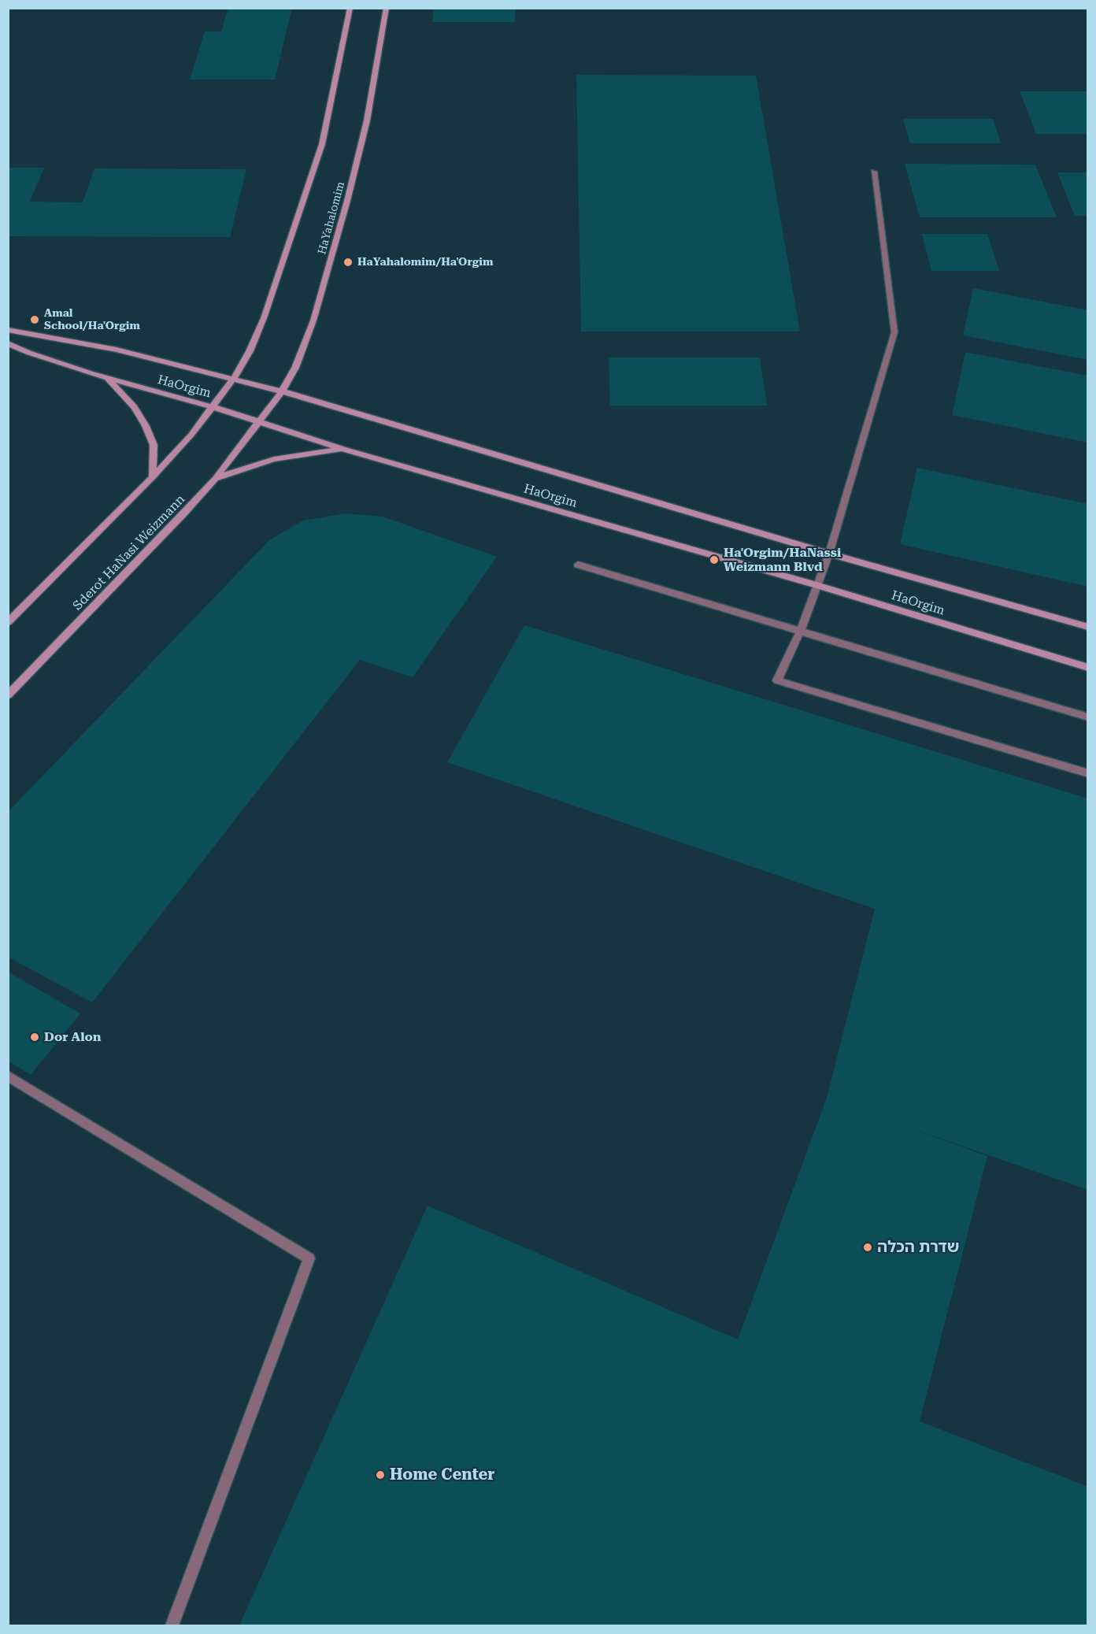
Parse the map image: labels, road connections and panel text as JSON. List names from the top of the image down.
{
  "streets": {
    "street": ["HaYahalomim", "HaOrgim", "Sderot HaNasi Weizmann"]
  },
  "crossings": [
    ["HaYahalomim", "HaOrgim"],
    ["HaYahalomim", "Sderot HaNasi Weizmann"],
    ["HaOrgim", "Sderot HaNasi Weizmann"]
  ],
  "places": [
    "HaYahalomim/Ha'Orgim",
    "Amal School/Ha'Orgim",
    "Ha'Orgim/HaNassi Weizmann Blvd",
    "Dor Alon",
    "שדרת הכלה",
    "Home Center"
  ]
}
